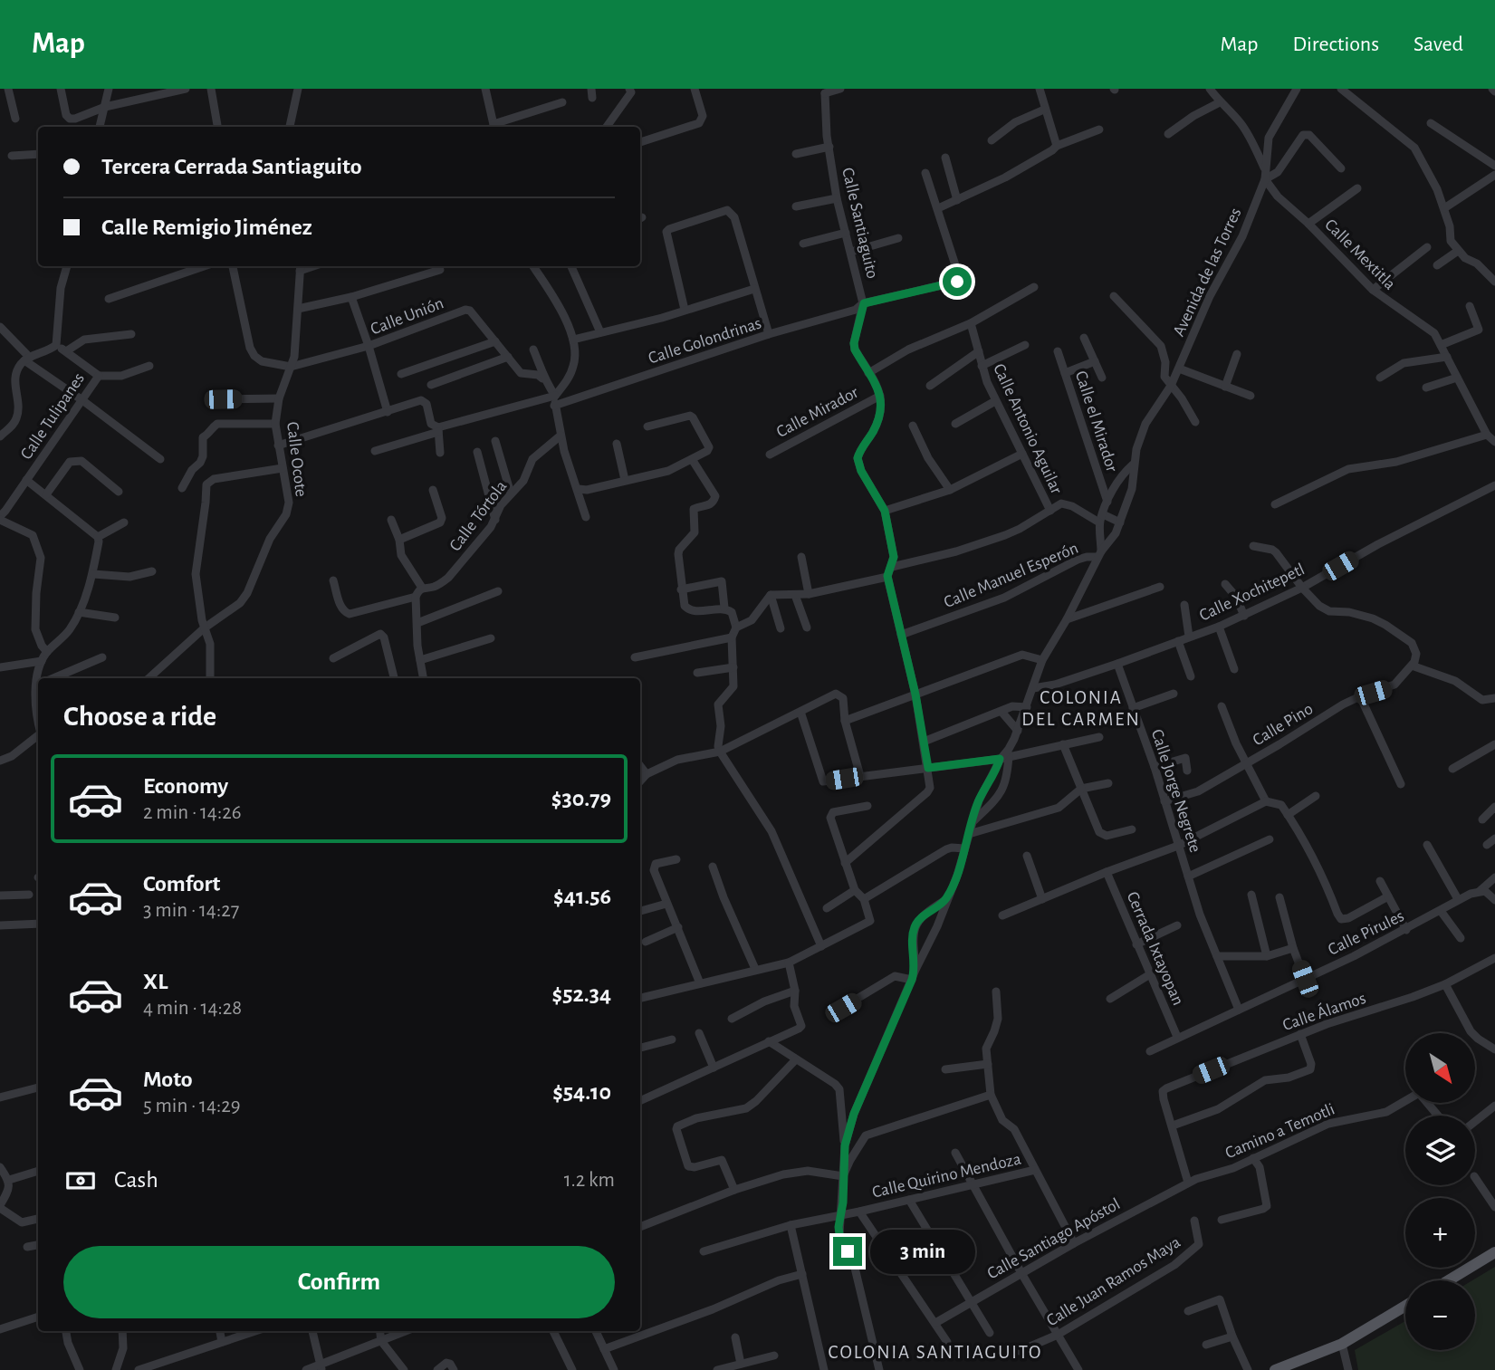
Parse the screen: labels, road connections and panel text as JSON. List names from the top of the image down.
{
  "streets": {
    "street": [
      "Calle Santiaguito",
      "Calle Mextitla",
      "Avenida de las Torres",
      "Calle Unión",
      "Calle Golondrinas",
      "Calle Mirador",
      "Calle Tulipanes",
      "Calle el Mirador",
      "Calle Antonio Aguilar",
      "Calle Ocote",
      "Calle Tórtola",
      "Calle Manuel Esperón",
      "Calle Xochitepetl",
      "Calle Pino",
      "Calle Jorge Negrete",
      "Calle Pirules",
      "Cerrada Ixtayopan",
      "Calle Álamos",
      "Camino a Temotli",
      "Calle Quirino Mendoza",
      "Calle Santiago Apóstol",
      "Calle Juan Ramos Maya"
    ]
  },
  "crossings": [
    ["Calle Santiaguito", "Calle Golondrinas"],
    ["Calle Santiaguito", "Calle Mirador"],
    ["Calle Mextitla", "Avenida de las Torres"],
    ["Avenida de las Torres", "Calle el Mirador"],
    ["Avenida de las Torres", "Calle Manuel Esperón"],
    ["Avenida de las Torres", "Calle Quirino Mendoza"],
    ["Calle Unión", "Calle Ocote"],
    ["Calle Xochitepetl", "Calle Jorge Negrete"],
    ["Calle Pino", "Calle Jorge Negrete"],
    ["Calle Jorge Negrete", "Calle Pirules"],
    ["Calle Pirules", "Cerrada Ixtayopan"],
    ["Camino a Temotli", "Calle Santiago Apóstol"]
  ],
  "districts": ["COLONIA DEL CARMEN", "COLONIA SANTIAGUITO"],
  "north": "bottom right",
  "page": {
    "header": "Map",
    "nav": ["Map", "Directions", "Saved"],
    "banner": ["Tercera Cerrada Santiaguito", "Calle Remigio Jiménez"],
    "heading": "Choose a ride",
    "list": [
      {
        "name": "Economy",
        "note": "2 min · 14:26",
        "value": "$30.79"
      },
      {
        "name": "Comfort",
        "note": "3 min · 14:27",
        "value": "$41.56"
      },
      {
        "name": "XL",
        "note": "4 min · 14:28",
        "value": "$52.34"
      },
      {
        "name": "Moto",
        "note": "5 min · 14:29",
        "value": "$54.10"
      }
    ],
    "map_buttons": ["+", "−"],
    "pay": ["Cash", "1.2 km"],
    "bubble": "3 min",
    "buttons": "Confirm"
  }
}
